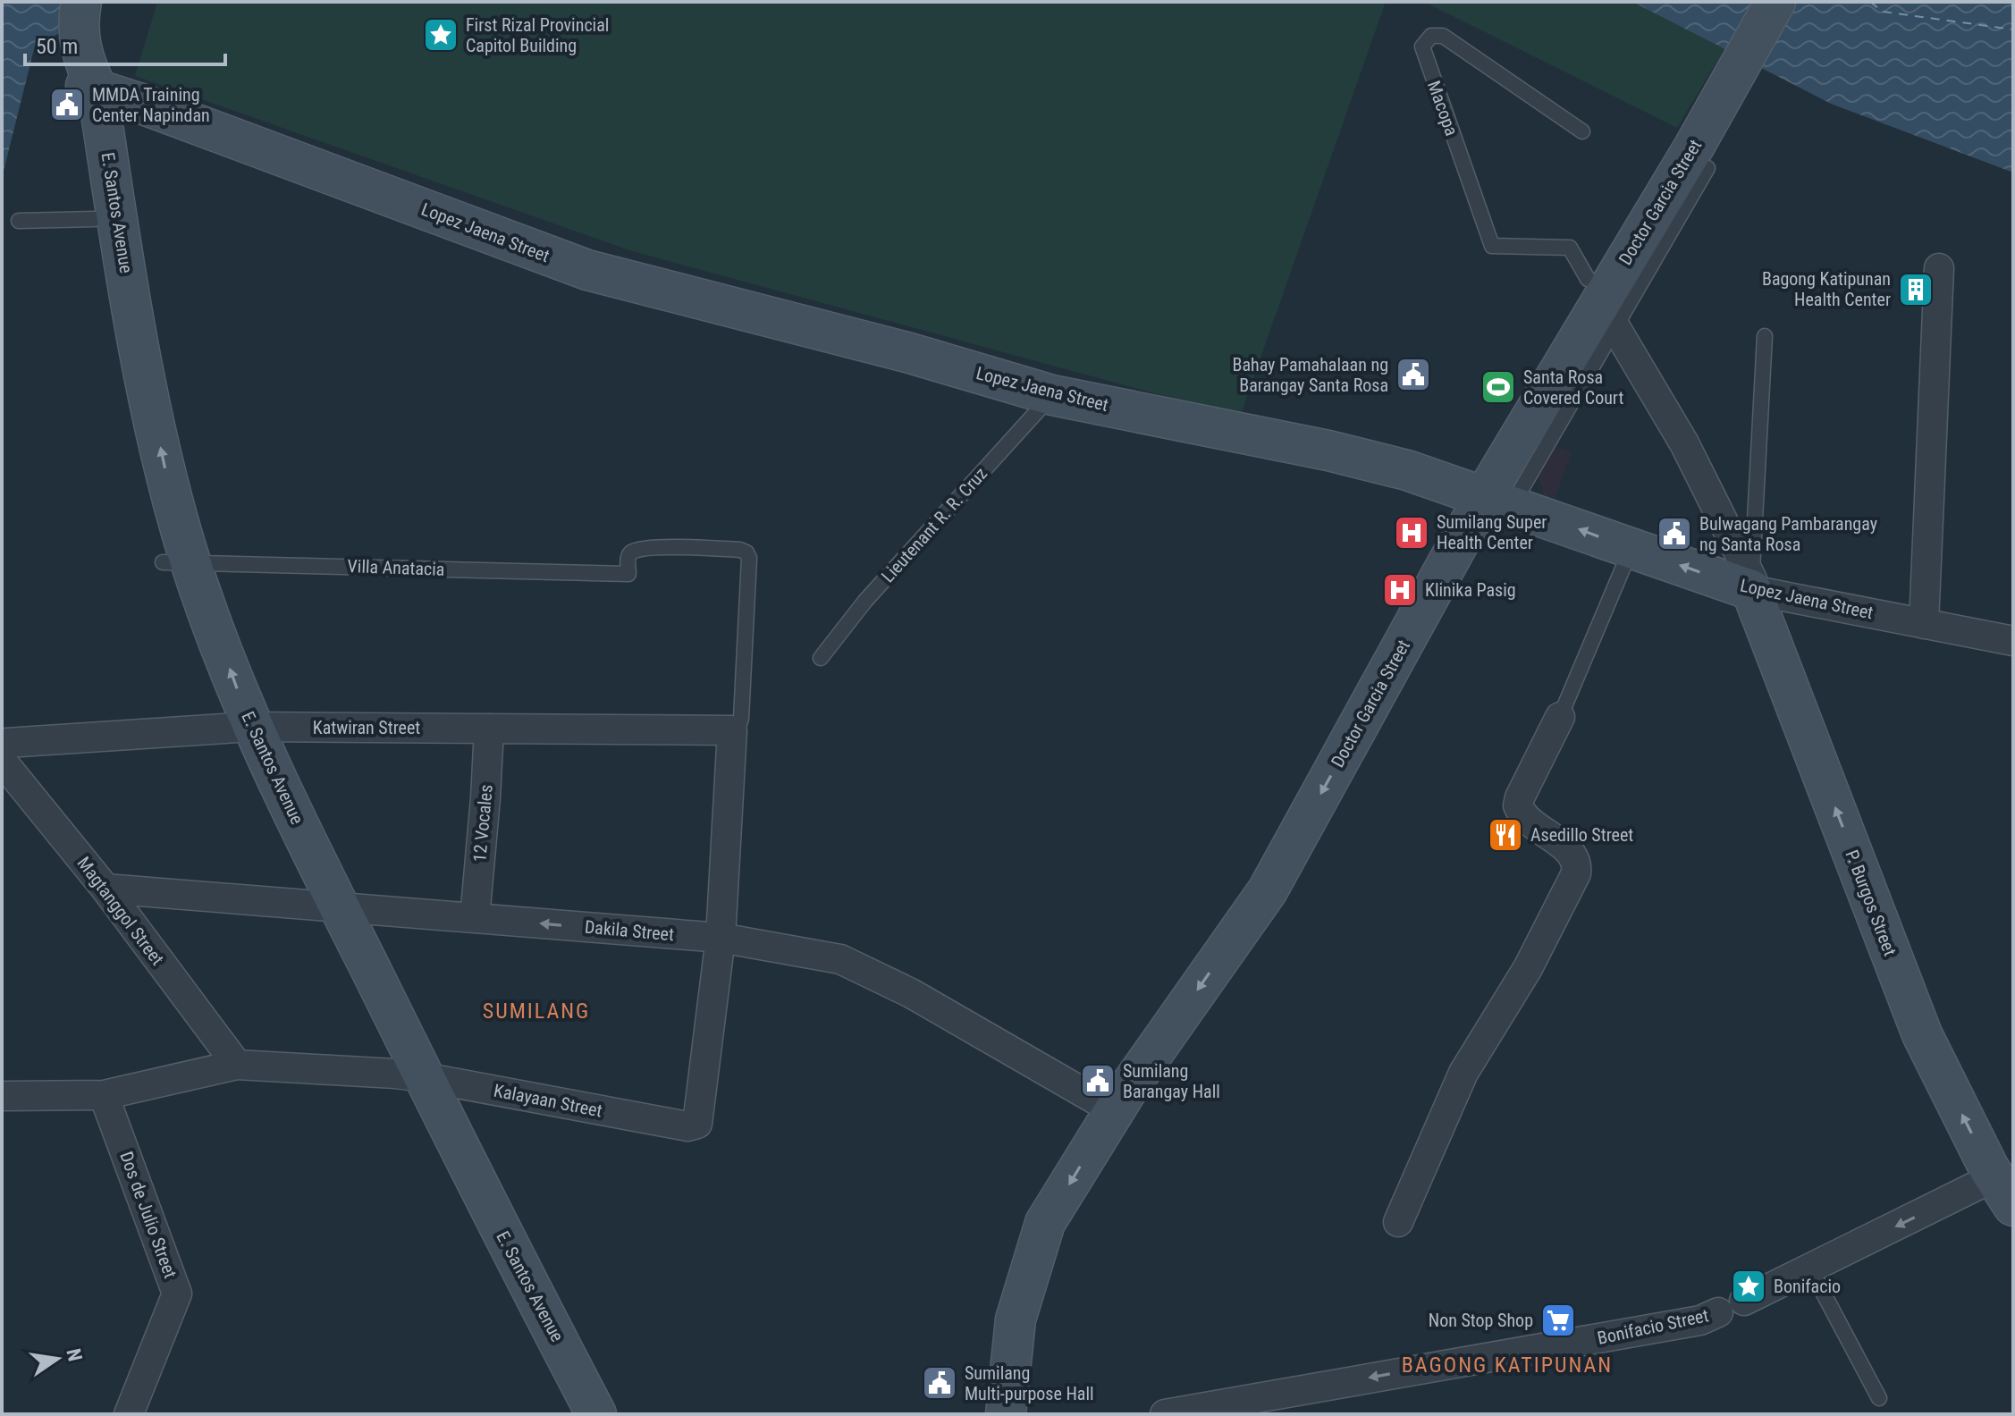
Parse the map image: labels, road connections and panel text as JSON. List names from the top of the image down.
{
  "streets": {
    "street": [
      "Doctor Garcia Street",
      "E. Santos Avenue",
      "Lopez Jaena Street",
      "Katwiran Street",
      "12 Vocales",
      "P. Burgos Street",
      "Magtanggol Street",
      "Dakila Street",
      "Kalayaan Street",
      "Dos de Julio Street",
      "Bonifacio Street"
    ],
    "lane": ["Macopa", "Lieutenant R. R. Cruz", "Villa Anatacia"]
  },
  "crossings": [
    ["Doctor Garcia Street", "Lopez Jaena Street"],
    ["Doctor Garcia Street", "Dakila Street"],
    ["E. Santos Avenue", "Lopez Jaena Street"],
    ["E. Santos Avenue", "Villa Anatacia"],
    ["E. Santos Avenue", "Katwiran Street"],
    ["E. Santos Avenue", "Dakila Street"],
    ["E. Santos Avenue", "Kalayaan Street"],
    ["Lopez Jaena Street", "Lieutenant R. R. Cruz"],
    ["Lopez Jaena Street", "P. Burgos Street"],
    ["Villa Anatacia", "Katwiran Street"],
    ["Villa Anatacia", "Kalayaan Street"],
    ["Katwiran Street", "12 Vocales"],
    ["Katwiran Street", "Kalayaan Street"],
    ["12 Vocales", "Dakila Street"],
    ["Magtanggol Street", "Dakila Street"],
    ["Magtanggol Street", "Kalayaan Street"],
    ["Dakila Street", "Kalayaan Street"],
    ["Kalayaan Street", "Dos de Julio Street"]
  ],
  "one_way": ["Doctor Garcia Street", "P. Burgos Street", "Bonifacio Street"],
  "districts": ["SUMILANG", "BAGONG KATIPUNAN"],
  "places": {
    "place": ["First Rizal Provincial Capitol Building", "Bonifacio"],
    "public building": [
      "MMDA Training Center Napindan",
      "Bahay Pamahalaan ng Barangay Santa Rosa",
      "Bulwagang Pambarangay ng Santa Rosa",
      "Sumilang Barangay Hall",
      "Sumilang Multi-purpose Hall"
    ],
    "building": ["Bagong Katipunan Health Center"],
    "sports": ["Santa Rosa Covered Court"],
    "hospital": ["Sumilang Super Health Center", "Klinika Pasig"],
    "restaurant": ["Asedillo Street"],
    "supermarket": ["Non Stop Shop"]
  },
  "scale_bar": "50 m",
  "north": "right"
}
